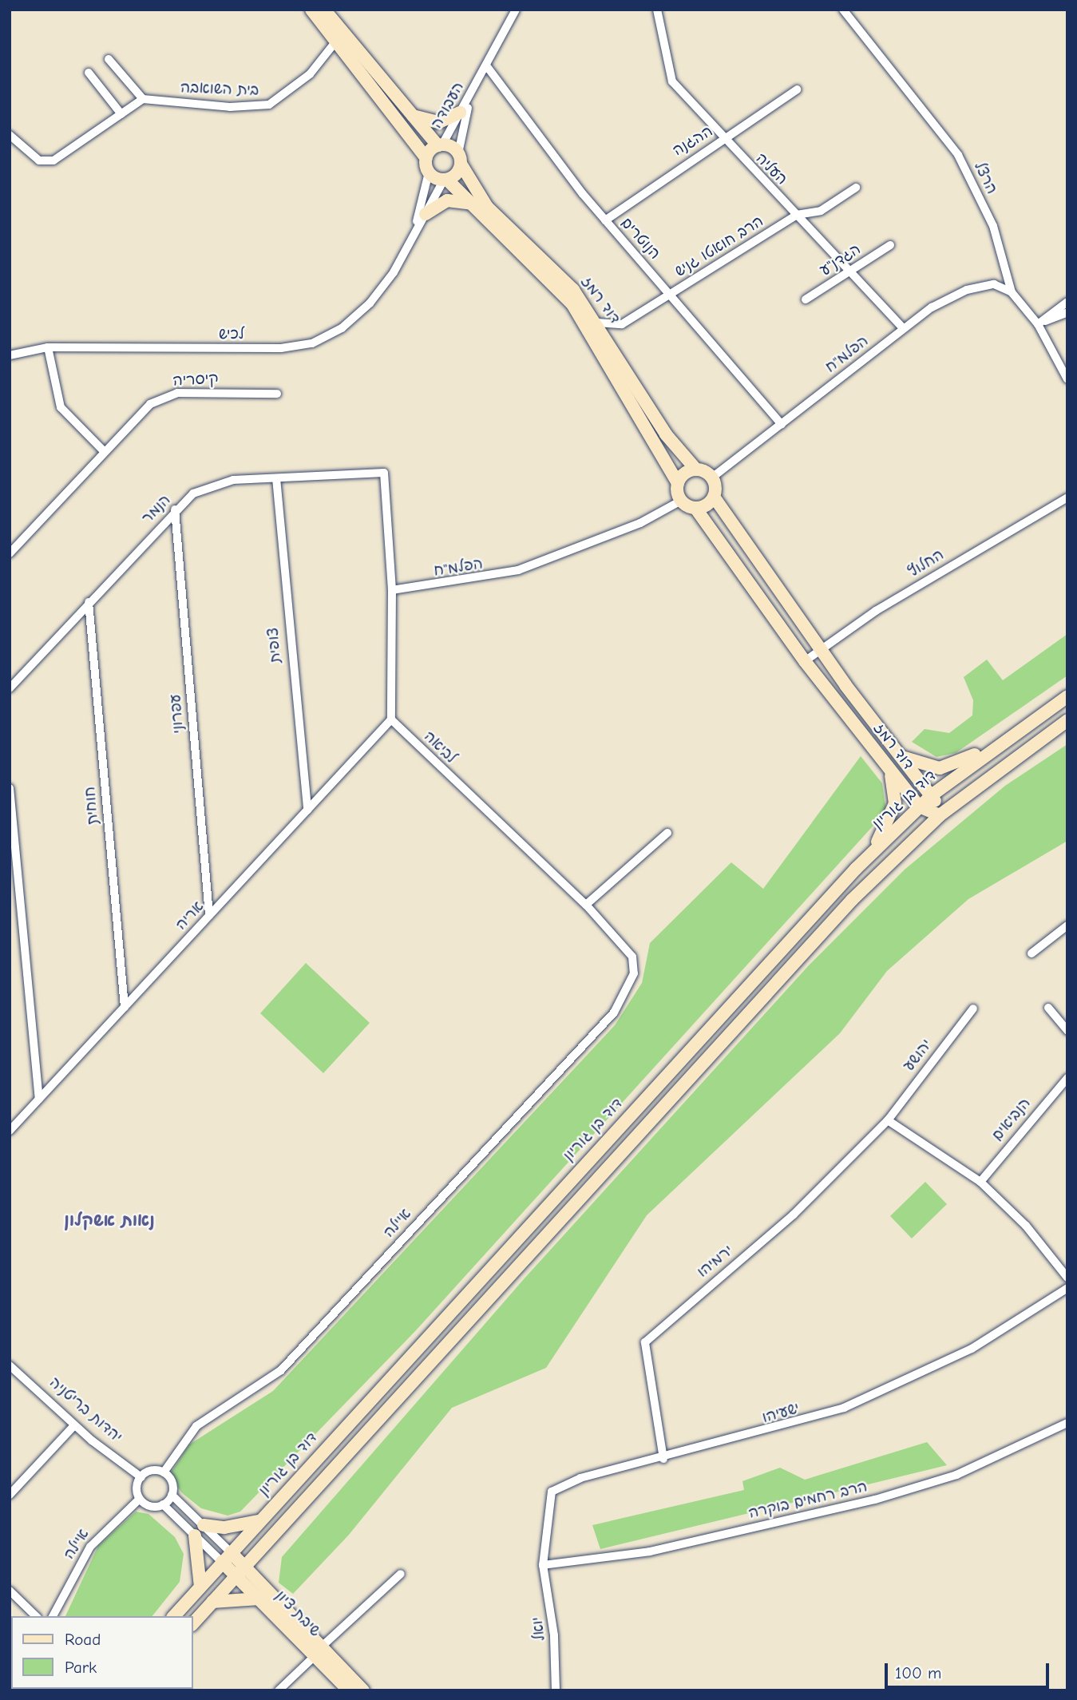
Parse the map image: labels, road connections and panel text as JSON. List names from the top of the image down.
{
  "streets": {
    "main road": ["דוד רמז", "דוד בן גוריון", "שיבת ציון"],
    "street": [
      "בית השואבה",
      "העבודה",
      "ההגנה",
      "העליה",
      "הרצל",
      "הנוטרים",
      "הרב חואטו גניש",
      "הגדנ\"ע",
      "לכיש",
      "הפלמ\"ח",
      "קיסריה",
      "הנמר",
      "החלוץ",
      "צופית",
      "עפרוני",
      "לביאה",
      "חוחית",
      "אריה",
      "יהושע",
      "הנביאים",
      "איילה",
      "ירמיהו",
      "יהדות בריטניה",
      "ישעיהו",
      "הרב רחמים בוקרה",
      "יואל"
    ]
  },
  "crossings": [
    ["העבודה", "הנוטרים"],
    ["העבודה", "דוד רמז"],
    ["ההגנה", "העליה"],
    ["ההגנה", "הנוטרים"],
    ["העליה", "הרב חואטו גניש"],
    ["העליה", "הגדנ\"ע"],
    ["העליה", "הפלמ\"ח"],
    ["הרצל", "הפלמ\"ח"],
    ["הנוטרים", "הרב חואטו גניש"],
    ["הנוטרים", "הפלמ\"ח"],
    ["הרב חואטו גניש", "דוד רמז"],
    ["דוד רמז", "לכיש"],
    ["דוד רמז", "הפלמ\"ח"],
    ["דוד רמז", "החלוץ"],
    ["דוד רמז", "דוד בן גוריון"],
    ["הפלמ\"ח", "הנמר"],
    ["הנמר", "צופית"],
    ["הנמר", "עפרוני"],
    ["הנמר", "חוחית"],
    ["צופית", "אריה"],
    ["עפרוני", "אריה"],
    ["לביאה", "אריה"],
    ["לביאה", "איילה"],
    ["חוחית", "אריה"],
    ["יהושע", "ירמיהו"],
    ["איילה", "יהדות בריטניה"],
    ["ירמיהו", "ישעיהו"],
    ["ישעיהו", "הרב רחמים בוקרה"],
    ["ישעיהו", "יואל"],
    ["הרב רחמים בוקרה", "יואל"]
  ],
  "districts": ["נאות אשקלון"],
  "legend": ["Road", "Park"],
  "scale_bar": "100 m"
}
